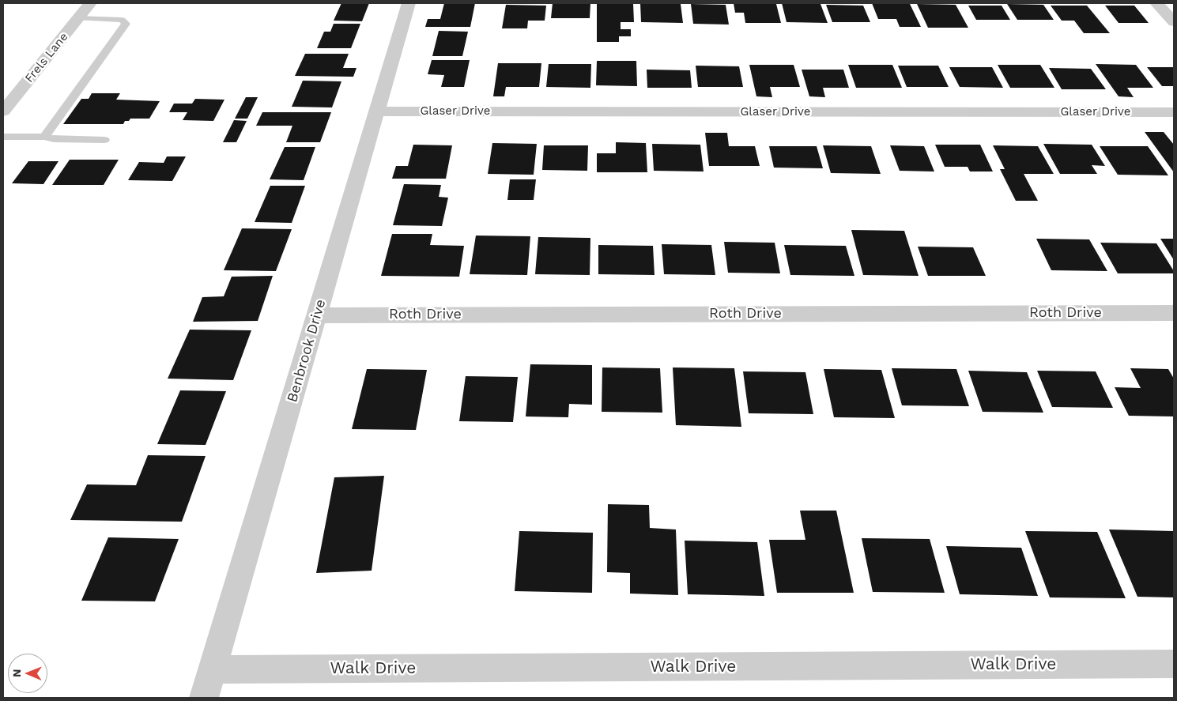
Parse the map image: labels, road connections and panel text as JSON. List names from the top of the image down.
{
  "streets": {
    "street": [
      "Frels Lane",
      "Glaser Drive",
      "Roth Drive",
      "Benbrook Drive",
      "Walk Drive"
    ]
  },
  "crossings": [
    ["Glaser Drive", "Benbrook Drive"],
    ["Roth Drive", "Benbrook Drive"],
    ["Benbrook Drive", "Walk Drive"]
  ],
  "north": "left"
}
